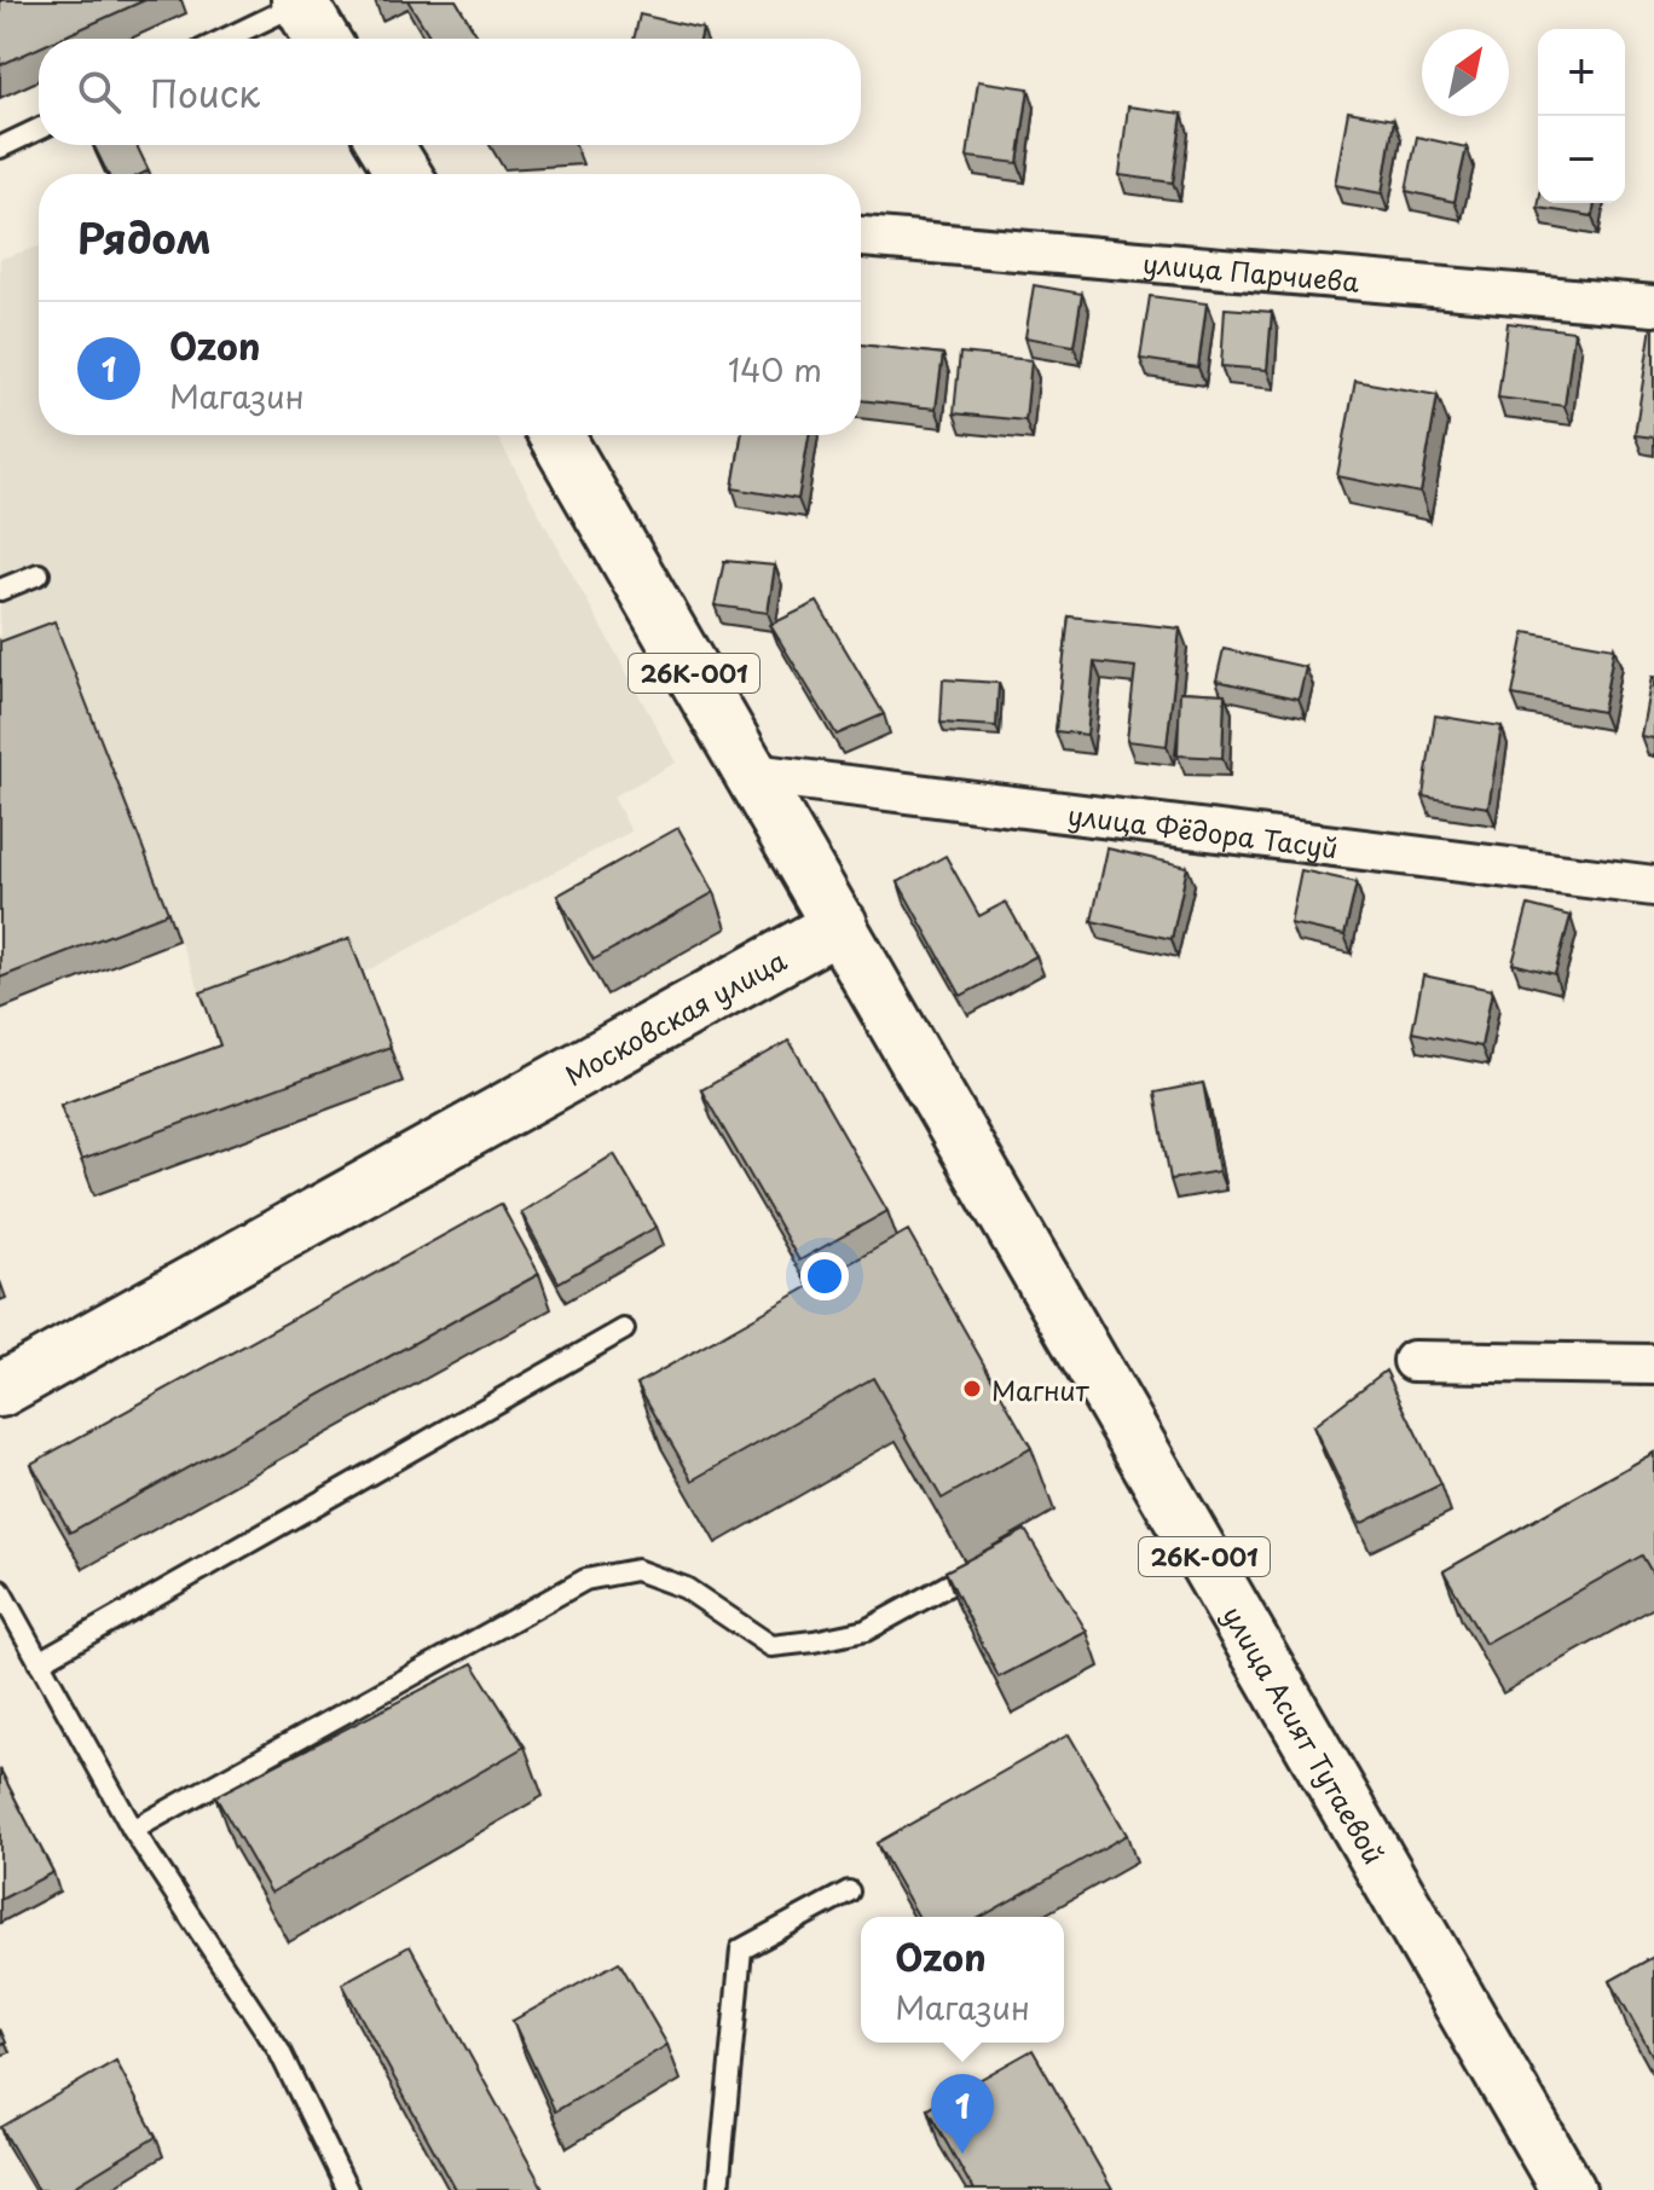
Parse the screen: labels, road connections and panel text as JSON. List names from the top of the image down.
{
  "streets": {
    "main road": ["26К-001", "Московская улица", "улица Асият Тутаевой"],
    "street": ["улица Парчиева", "улица Фёдора Тасуй"]
  },
  "crossings": [
    ["26К-001", "улица Фёдора Тасуй"],
    ["26К-001", "Московская улица"],
    ["26К-001", "улица Асият Тутаевой"],
    ["Московская улица", "улица Асият Тутаевой"]
  ],
  "places": ["Магнит"],
  "north": "top right",
  "page": {
    "map_buttons": ["+", "−"],
    "search": "Поиск",
    "heading": "Рядом",
    "list": [
      {
        "mark": "1",
        "name": "Ozon",
        "note": "Магазин",
        "value": "140 m"
      }
    ],
    "popup": ["Ozon", "Магазин"],
    "pins": "1"
  }
}
